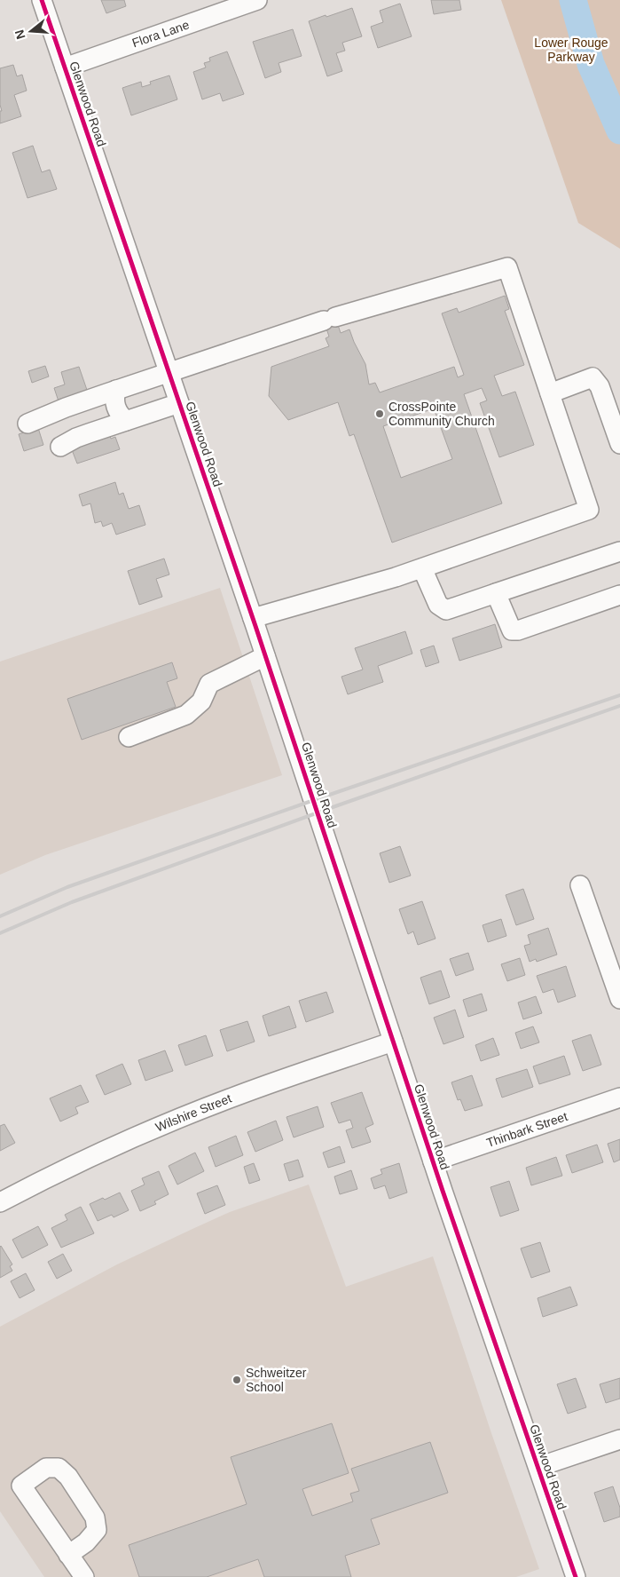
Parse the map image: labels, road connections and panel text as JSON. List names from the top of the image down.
{
  "streets": {
    "street": [
      "Flora Lane",
      "Glenwood Road",
      "Wilshire Street",
      "Thinbark Street"
    ]
  },
  "crossings": [
    ["Flora Lane", "Glenwood Road"],
    ["Glenwood Road", "Wilshire Street"],
    ["Glenwood Road", "Thinbark Street"]
  ],
  "parks": ["Lower Rouge Parkway"],
  "places": ["CrossPointe Community Church", "Schweitzer School"],
  "north": "left"
}
